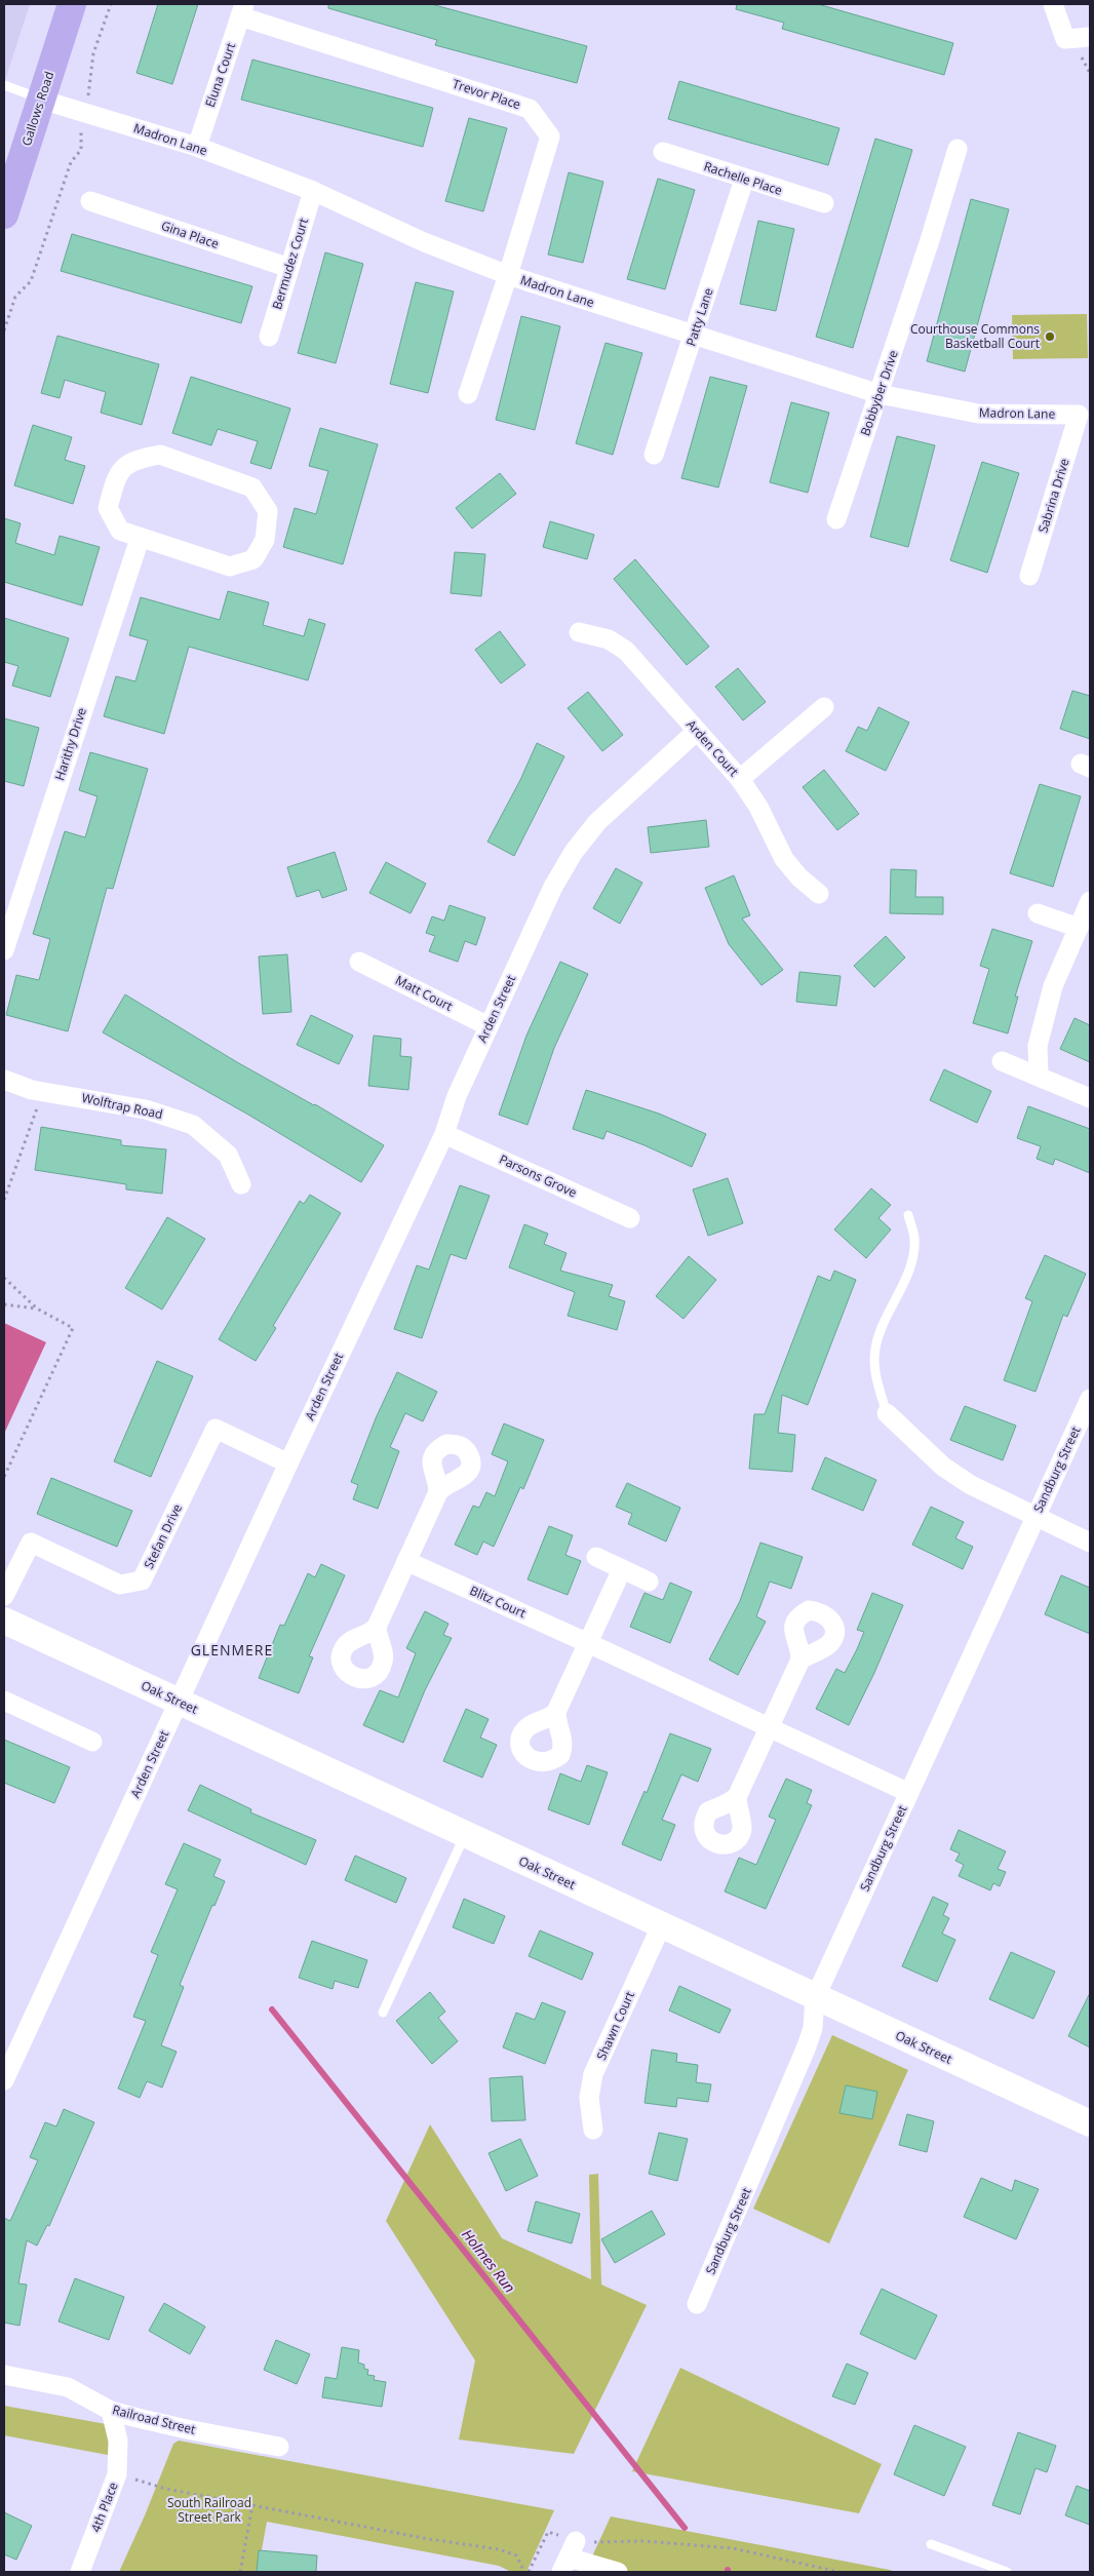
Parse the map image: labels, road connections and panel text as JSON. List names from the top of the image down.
{
  "streets": {
    "main road": ["Gallows Road"],
    "street": [
      "Eluna Court",
      "Trevor Place",
      "Madron Lane",
      "Rachelle Place",
      "Gina Place",
      "Bermudez Court",
      "Patty Lane",
      "Bobbyber Drive",
      "Sabrina Drive",
      "Harithy Drive",
      "Arden Court",
      "Matt Court",
      "Arden Street",
      "Wolftrap Road",
      "Parsons Grove",
      "Sandburg Street",
      "Stefan Drive",
      "Blitz Court",
      "Oak Street",
      "Shawn Court",
      "Railroad Street",
      "4th Place"
    ]
  },
  "crossings": [
    ["Eluna Court", "Trevor Place"],
    ["Eluna Court", "Madron Lane"],
    ["Trevor Place", "Madron Lane"],
    ["Gallows Road", "Madron Lane"],
    ["Madron Lane", "Bermudez Court"],
    ["Madron Lane", "Patty Lane"],
    ["Madron Lane", "Bobbyber Drive"],
    ["Madron Lane", "Sabrina Drive"],
    ["Rachelle Place", "Patty Lane"],
    ["Gina Place", "Bermudez Court"],
    ["Arden Court", "Arden Street"],
    ["Matt Court", "Arden Street"],
    ["Arden Street", "Parsons Grove"],
    ["Arden Street", "Stefan Drive"],
    ["Arden Street", "Oak Street"],
    ["Sandburg Street", "Blitz Court"],
    ["Sandburg Street", "Oak Street"],
    ["Oak Street", "Shawn Court"],
    ["Railroad Street", "4th Place"]
  ],
  "districts": ["GLENMERE"],
  "water": ["Holmes Run"],
  "parks": ["South Railroad Street Park"],
  "places": ["Courthouse Commons Basketball Court"]
}
